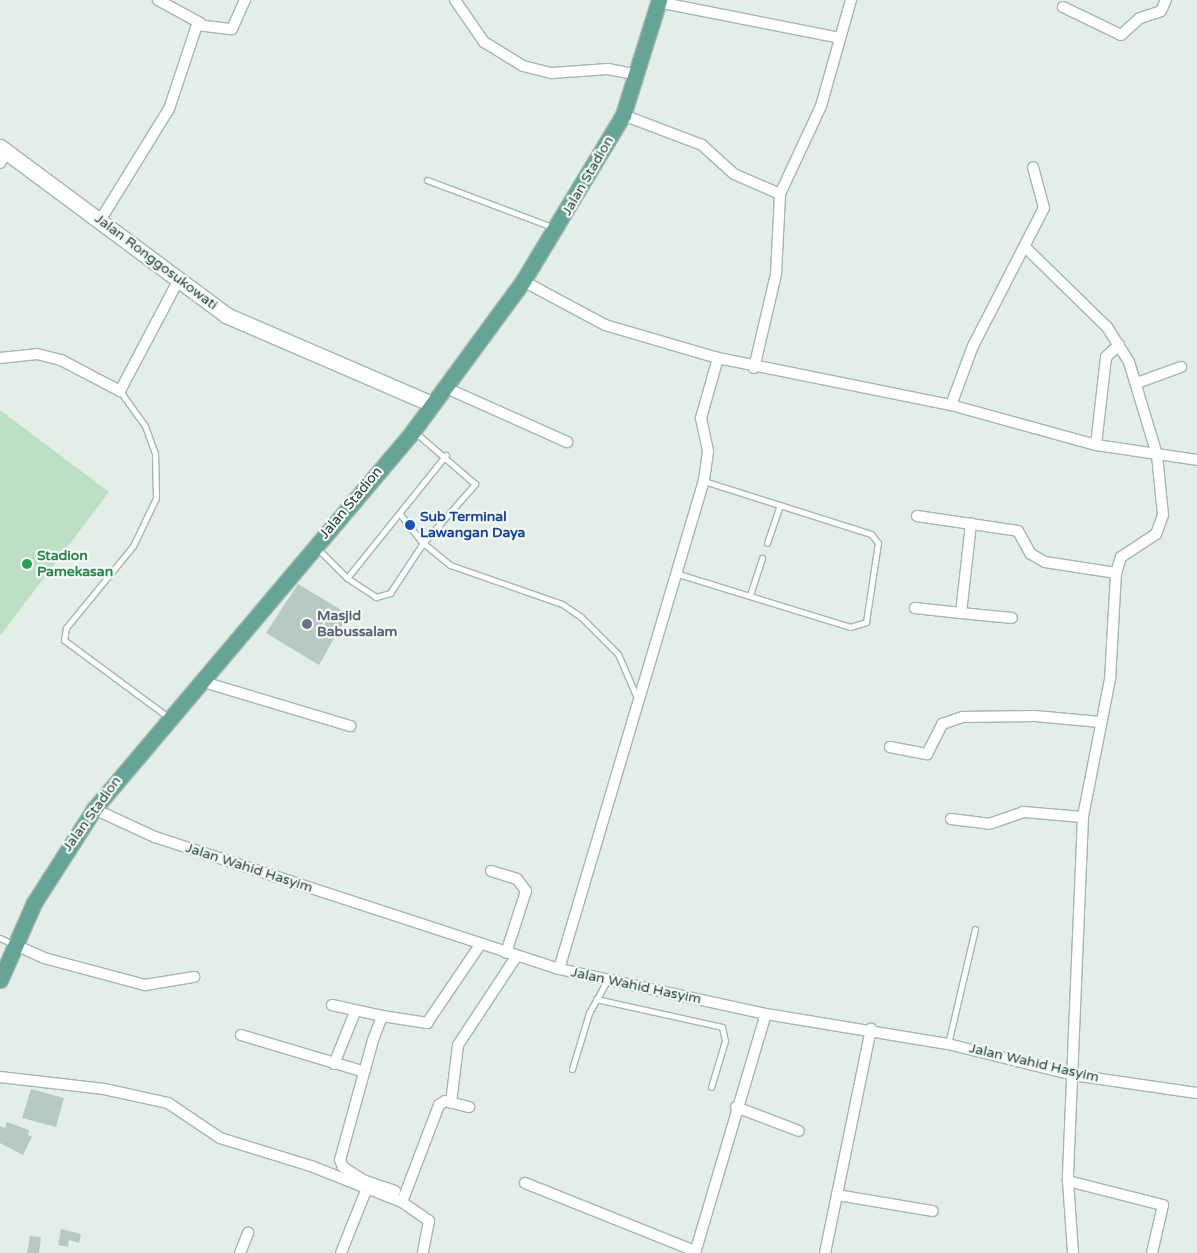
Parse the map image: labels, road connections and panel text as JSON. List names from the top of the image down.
{
  "streets": {
    "main road": ["Jalan Stadion", "Jalan Ronggosukowati"],
    "street": ["Jalan Wahid Hasyim"]
  },
  "crossings": [
    ["Jalan Stadion", "Jalan Ronggosukowati"],
    ["Jalan Stadion", "Jalan Wahid Hasyim"]
  ],
  "places": ["Sub Terminal Lawangan Daya", "Stadion Pamekasan", "Masjid Babussalam"]
}
